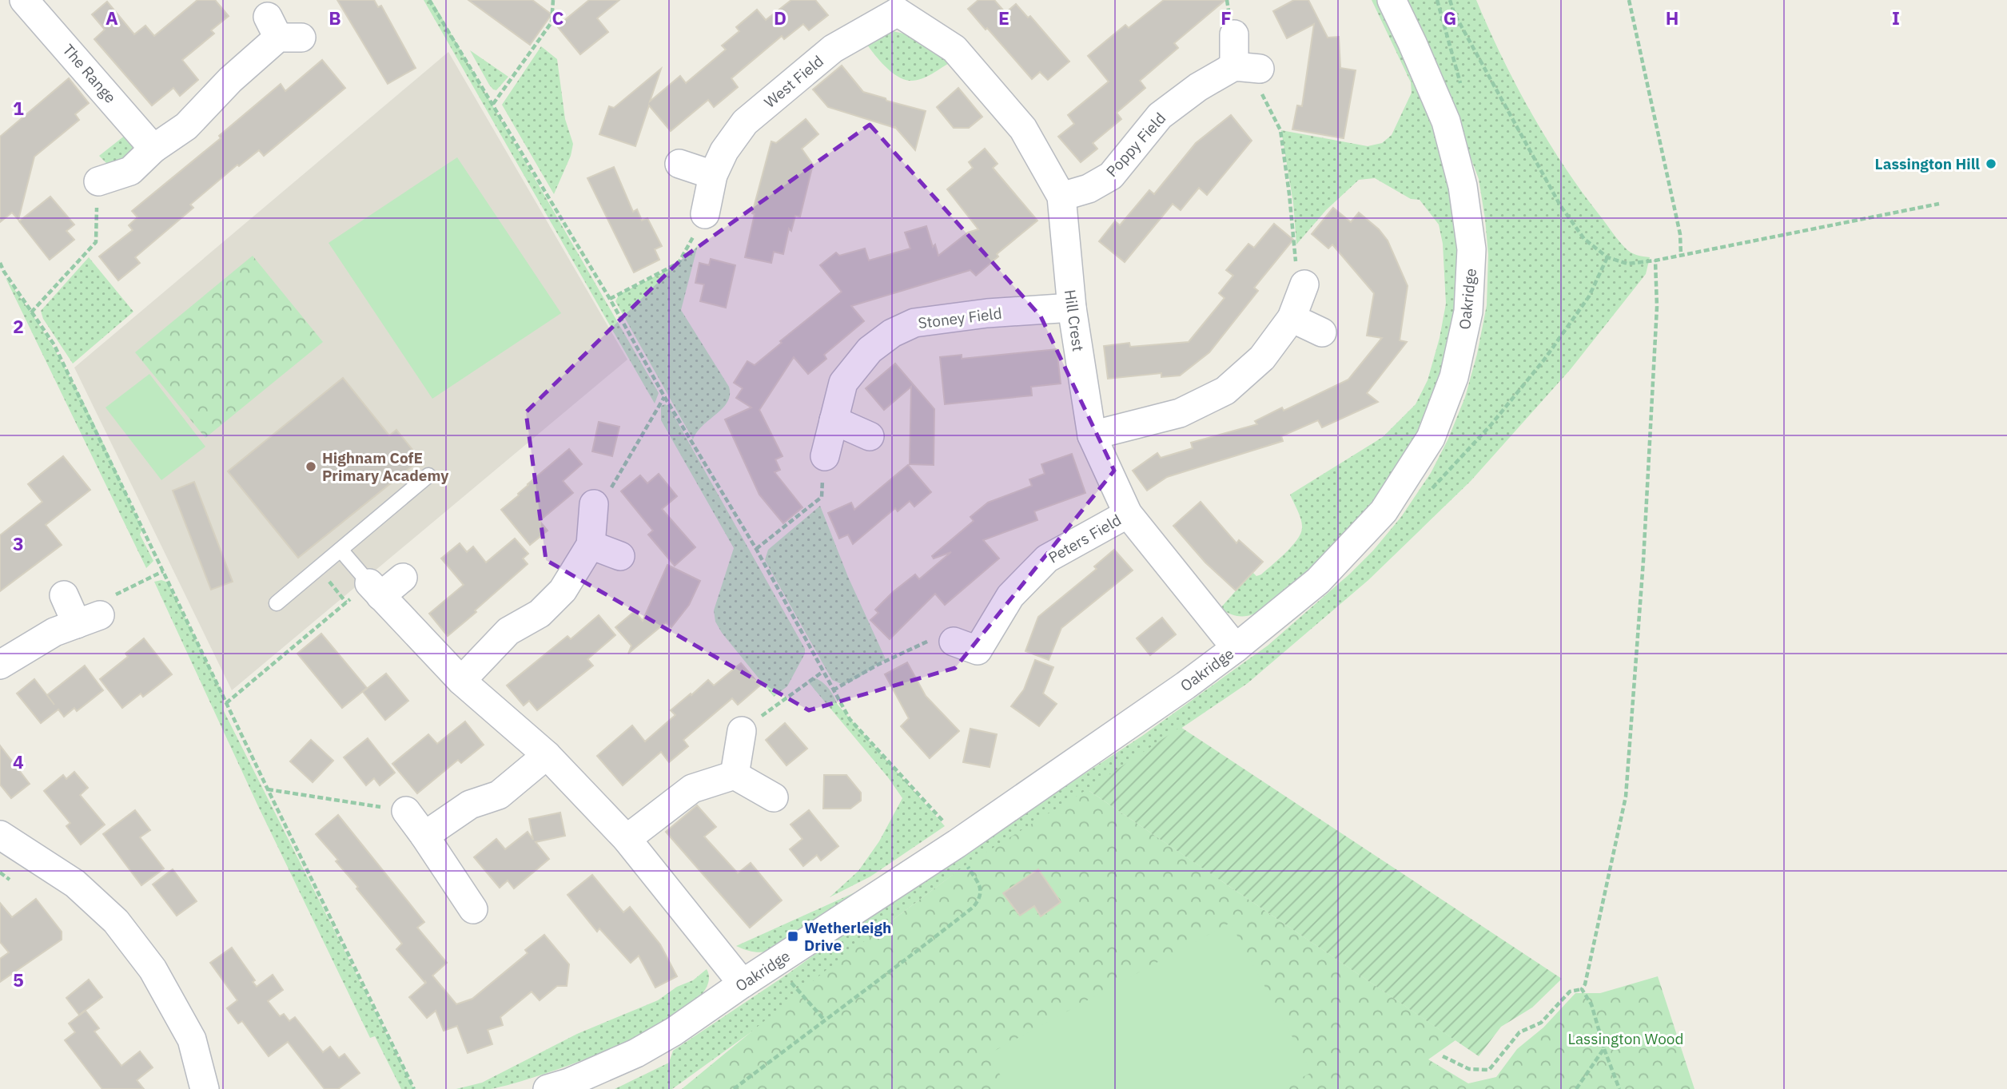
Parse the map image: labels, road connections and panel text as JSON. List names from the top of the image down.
{
  "streets": {
    "street": [
      "The Range",
      "West Field",
      "Poppy Field",
      "Oakridge",
      "Stoney Field",
      "Hill Crest",
      "Peters Field"
    ]
  },
  "crossings": [
    ["West Field", "Hill Crest"],
    ["Poppy Field", "Hill Crest"],
    ["Oakridge", "Hill Crest"],
    ["Stoney Field", "Hill Crest"],
    ["Hill Crest", "Peters Field"]
  ],
  "parks": ["Lassington Wood"],
  "places": {
    "other": ["Lassington Hill", "Highnam CofE Primary Academy"],
    "transit": ["Wetherleigh Drive"]
  },
  "grid": {
    "columns": [
      "A",
      "B",
      "C",
      "D",
      "E",
      "F",
      "G",
      "H",
      "I"
    ],
    "rows": [
      "1",
      "2",
      "3",
      "4",
      "5"
    ]
  }
}
